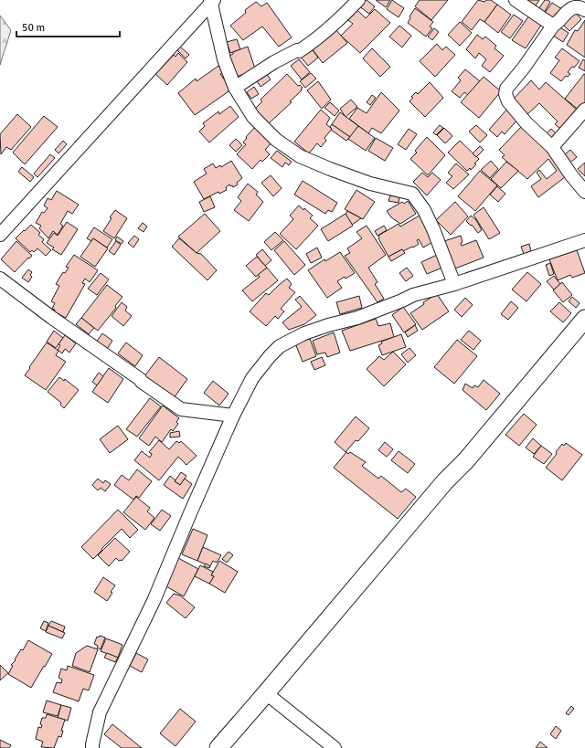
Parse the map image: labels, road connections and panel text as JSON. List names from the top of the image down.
{
  "scale_bar": "50 m"
}
